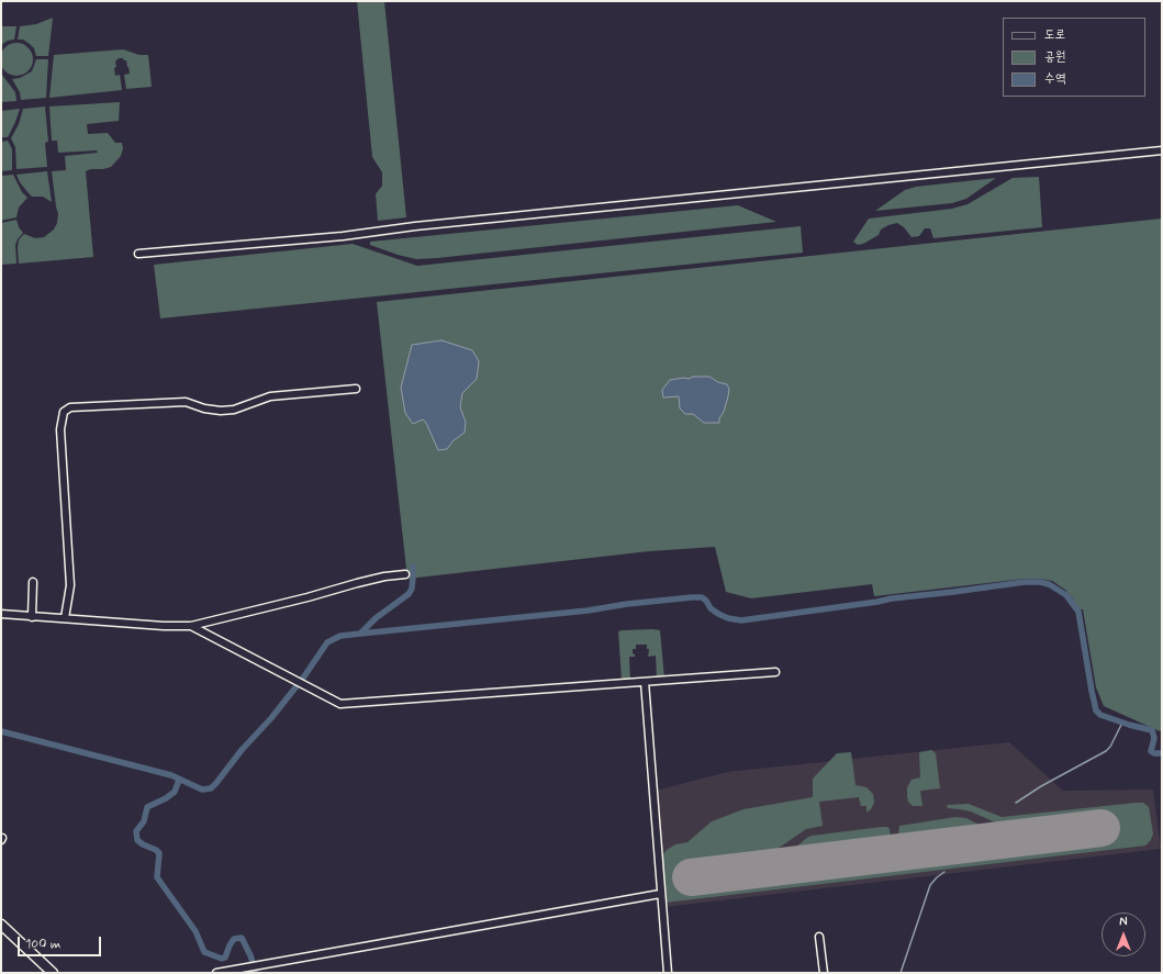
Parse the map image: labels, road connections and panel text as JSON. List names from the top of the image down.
{
  "legend": ["도로", "공원", "수역"],
  "scale_bar": "100 m",
  "north": "top"
}
